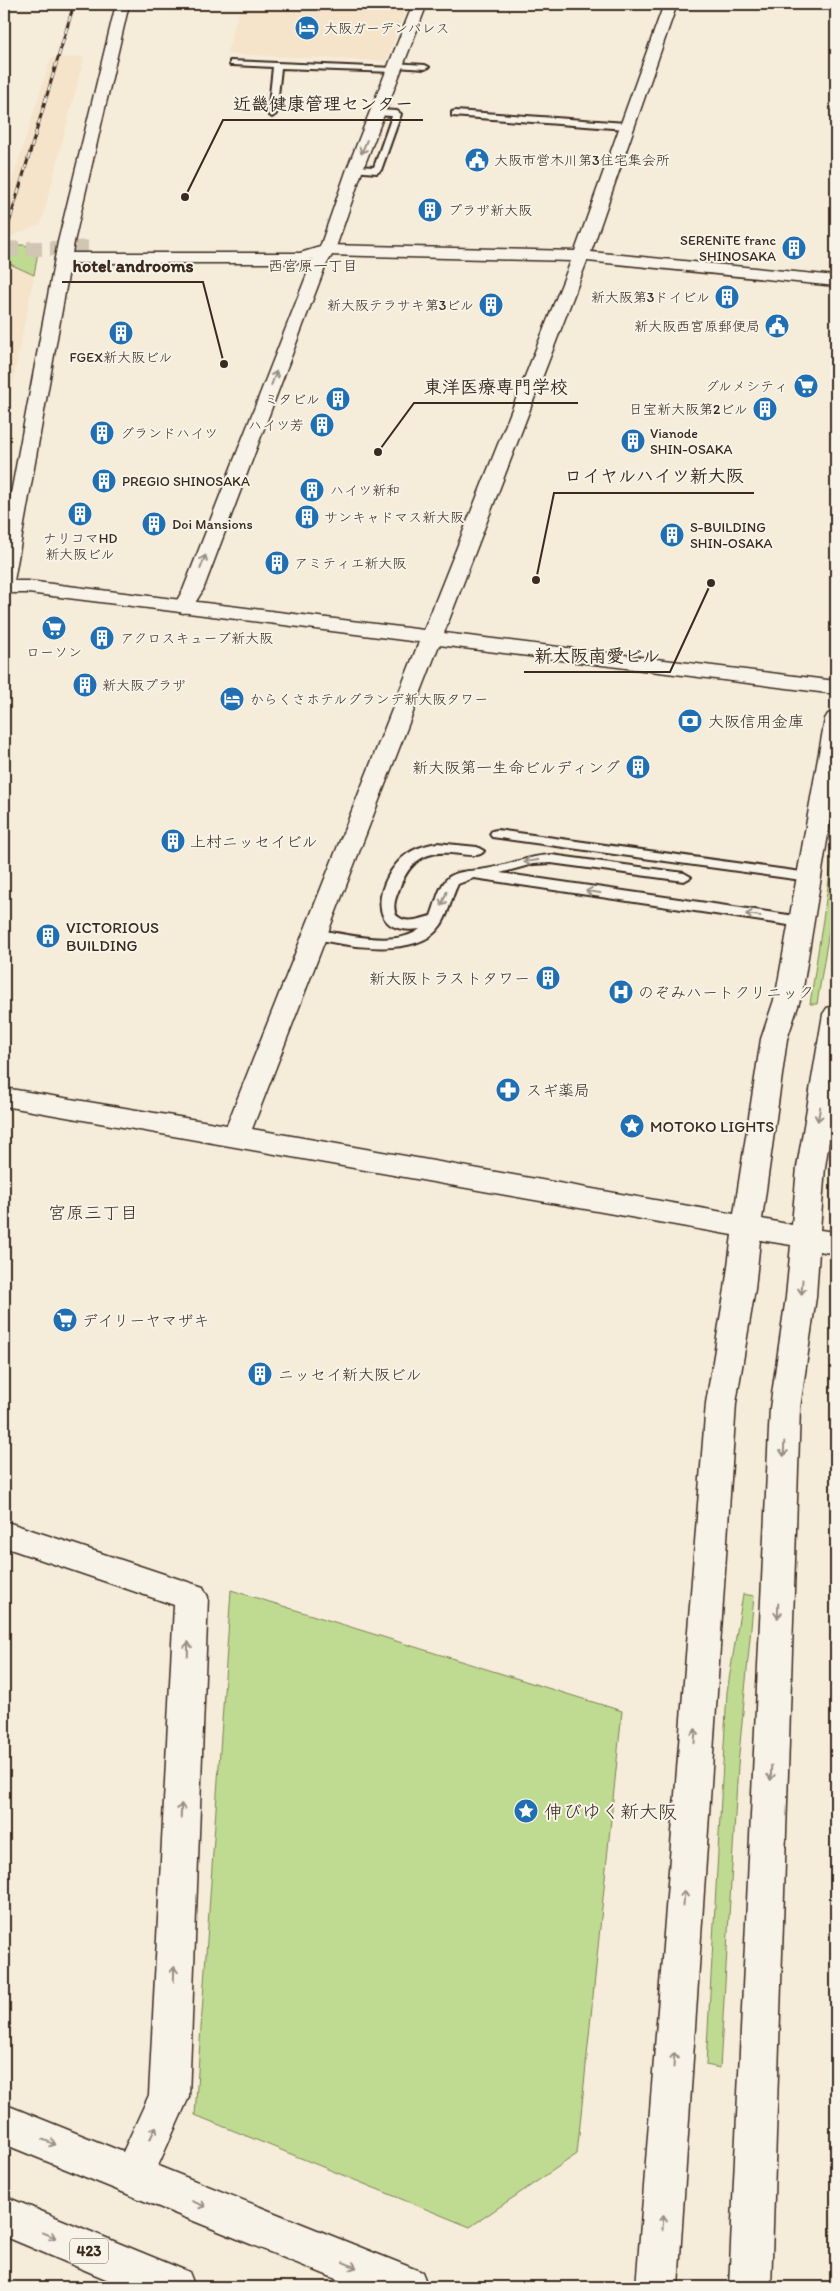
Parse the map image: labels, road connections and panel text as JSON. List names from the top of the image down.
{
  "streets": {
    "main road": ["423"]
  },
  "districts": ["西宮原一丁目", "宮原三丁目"],
  "places": {
    "hotel": ["大阪ガーデンパレス", "からくさホテルグランデ新大阪タワー"],
    "public building": ["大阪市営木川第3住宅集会所", "新大阪西宮原郵便局"],
    "other": [
      "近畿健康管理センター",
      "hotel androoms",
      "東洋医療専門学校",
      "ロイヤルハイツ新大阪",
      "新大阪南愛ビル"
    ],
    "building": [
      "プラザ新大阪",
      "SERENiTE franc SHINOSAKA",
      "新大阪第3ドイビル",
      "新大阪テラサキ第3ビル",
      "FGEX新大阪ビル",
      "ミタビル",
      "日宝新大阪第2ビル",
      "ハイツ芳",
      "グランドハイツ",
      "Vianode SHIN-OSAKA",
      "PREGIO SHINOSAKA",
      "ハイツ新和",
      "ナリコマHD 新大阪ビル",
      "サンキャドマス新大阪",
      "Doi Mansions",
      "S-BUILDING SHIN-OSAKA",
      "アミティエ新大阪",
      "アクロスキューブ新大阪",
      "新大阪プラザ",
      "新大阪第一生命ビルディング",
      "上村ニッセイビル",
      "VICTORIOUS BUILDING",
      "新大阪トラストタワー",
      "ニッセイ新大阪ビル"
    ],
    "supermarket": ["グルメシティ", "ローソン", "デイリーヤマザキ"],
    "bank": ["大阪信用金庫"],
    "hospital": ["のぞみハートクリニック"],
    "pharmacy": ["スギ薬局"],
    "place": ["MOTOKO LIGHTS", "伸びゆく新大阪"]
  }
}
